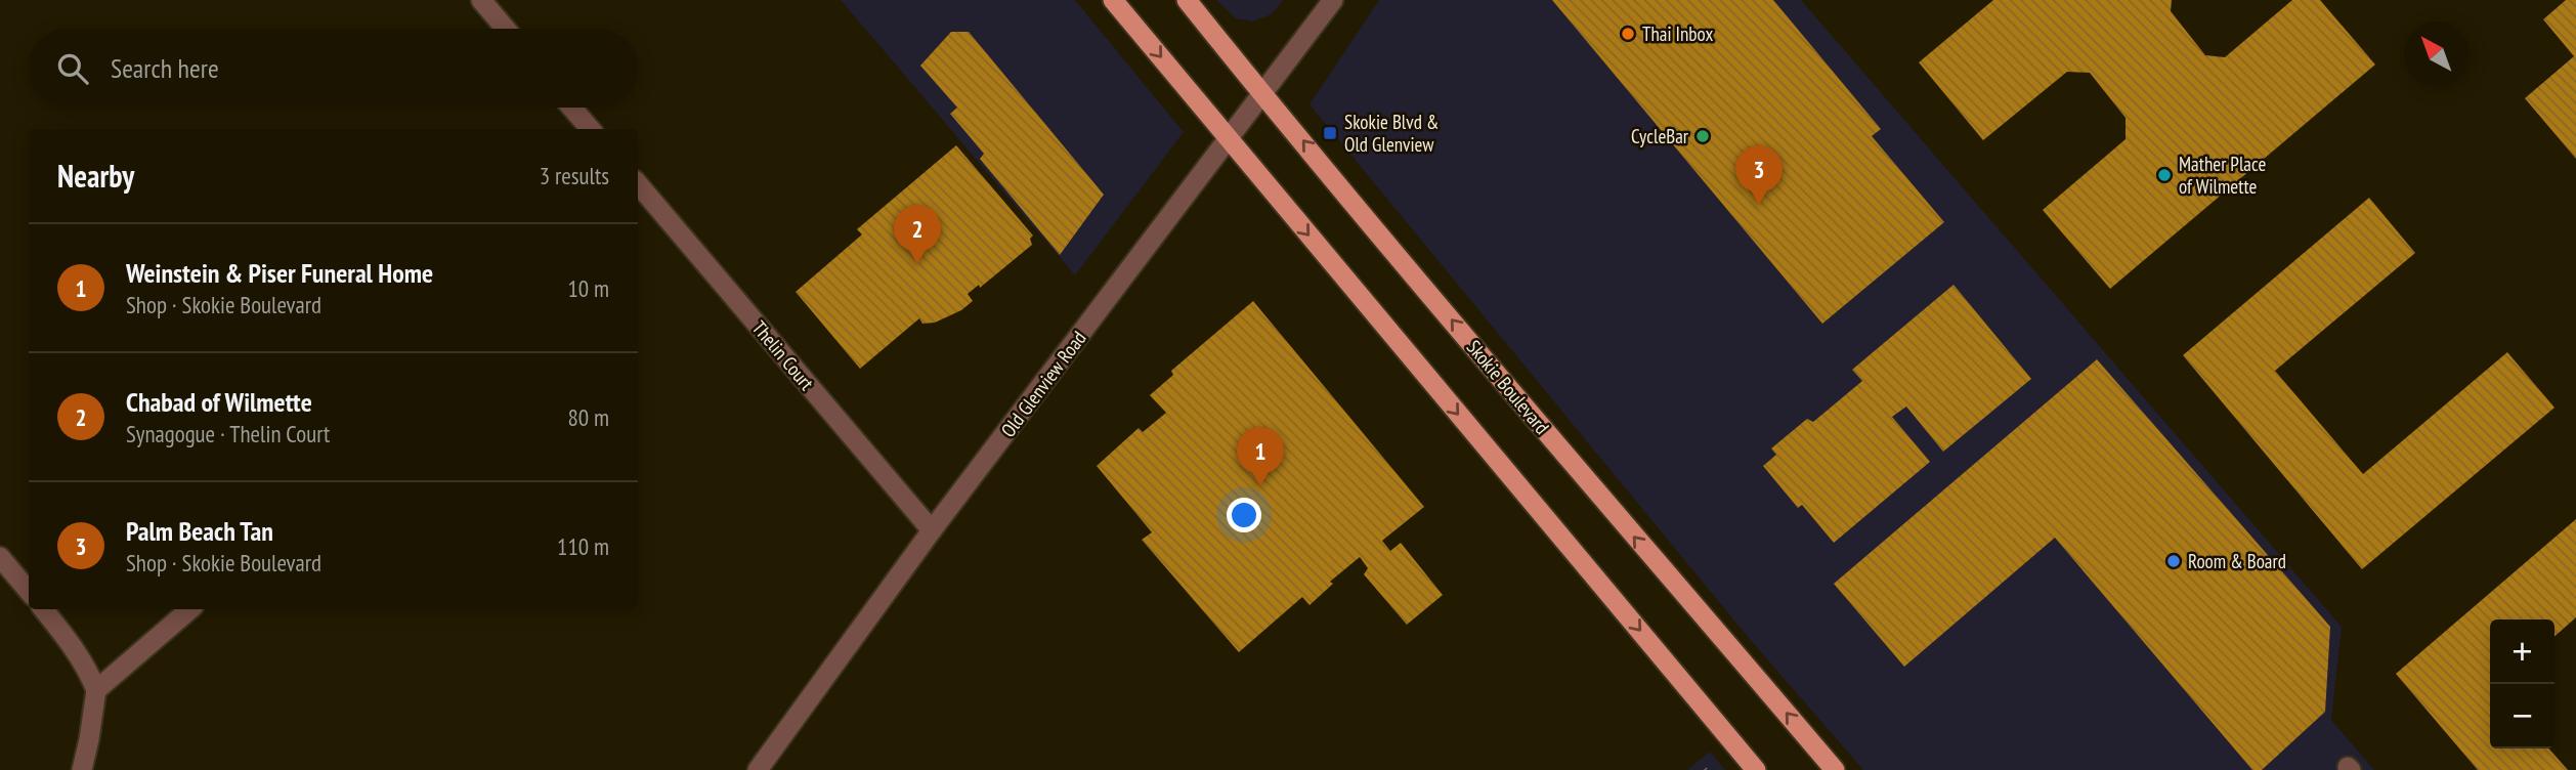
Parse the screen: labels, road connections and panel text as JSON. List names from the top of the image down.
{
  "streets": {
    "main road": ["Skokie Boulevard"],
    "street": ["Thelin Court", "Old Glenview Road"]
  },
  "crossings": [
    ["Thelin Court", "Old Glenview Road"],
    ["Old Glenview Road", "Skokie Boulevard"]
  ],
  "places": {
    "other": [
      "Thai Inbox",
      "CycleBar",
      "Mather Place of Wilmette",
      "Room & Board"
    ],
    "transit": ["Skokie Blvd & Old Glenview"]
  },
  "north": "top left",
  "page": {
    "search": "Search here",
    "heading": ["Nearby", "3 results"],
    "pins": ["3", "2", "1"],
    "list": [
      {
        "mark": "1",
        "name": "Weinstein & Piser Funeral Home",
        "note": "Shop · Skokie Boulevard",
        "value": "10 m"
      },
      {
        "mark": "2",
        "name": "Chabad of Wilmette",
        "note": "Synagogue · Thelin Court",
        "value": "80 m"
      },
      {
        "mark": "3",
        "name": "Palm Beach Tan",
        "note": "Shop · Skokie Boulevard",
        "value": "110 m"
      }
    ],
    "map_buttons": ["+", "−"]
  }
}
